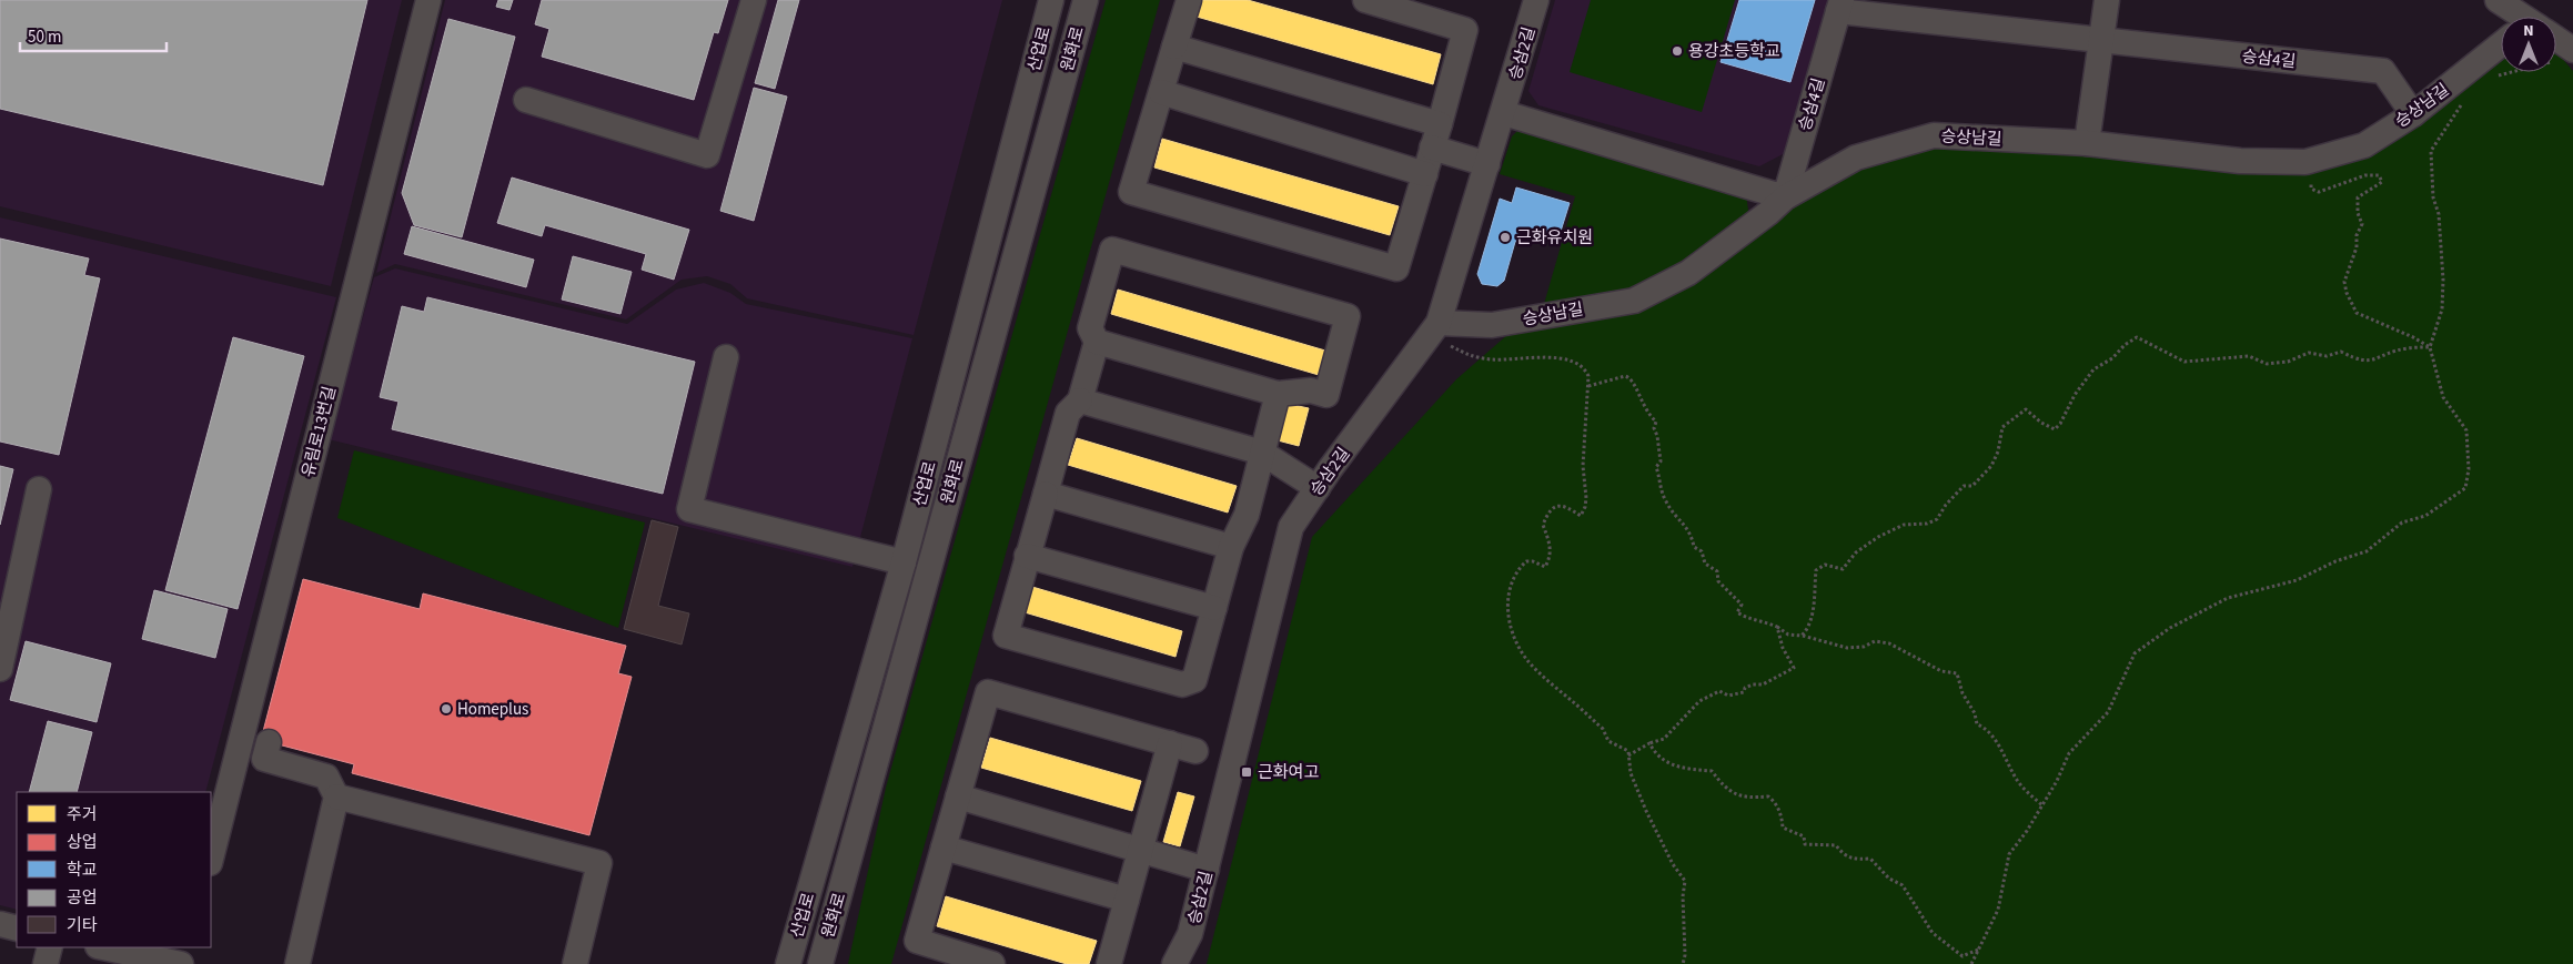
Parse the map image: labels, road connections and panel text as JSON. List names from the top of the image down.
{
  "streets": {
    "street": [
      "산업로",
      "원화로",
      "승삼2길",
      "승삼4길",
      "승상남길",
      "유림로13번길"
    ]
  },
  "crossings": [
    ["승삼2길", "승상남길"],
    ["승삼4길", "승상남길"]
  ],
  "places": {
    "other": ["용강초등학교", "근화유치원", "Homeplus"],
    "transit": ["근화여고"]
  },
  "legend": [
    "주거",
    "상업",
    "학교",
    "공업",
    "기타"
  ],
  "scale_bar": "50 m",
  "north": "top"
}
